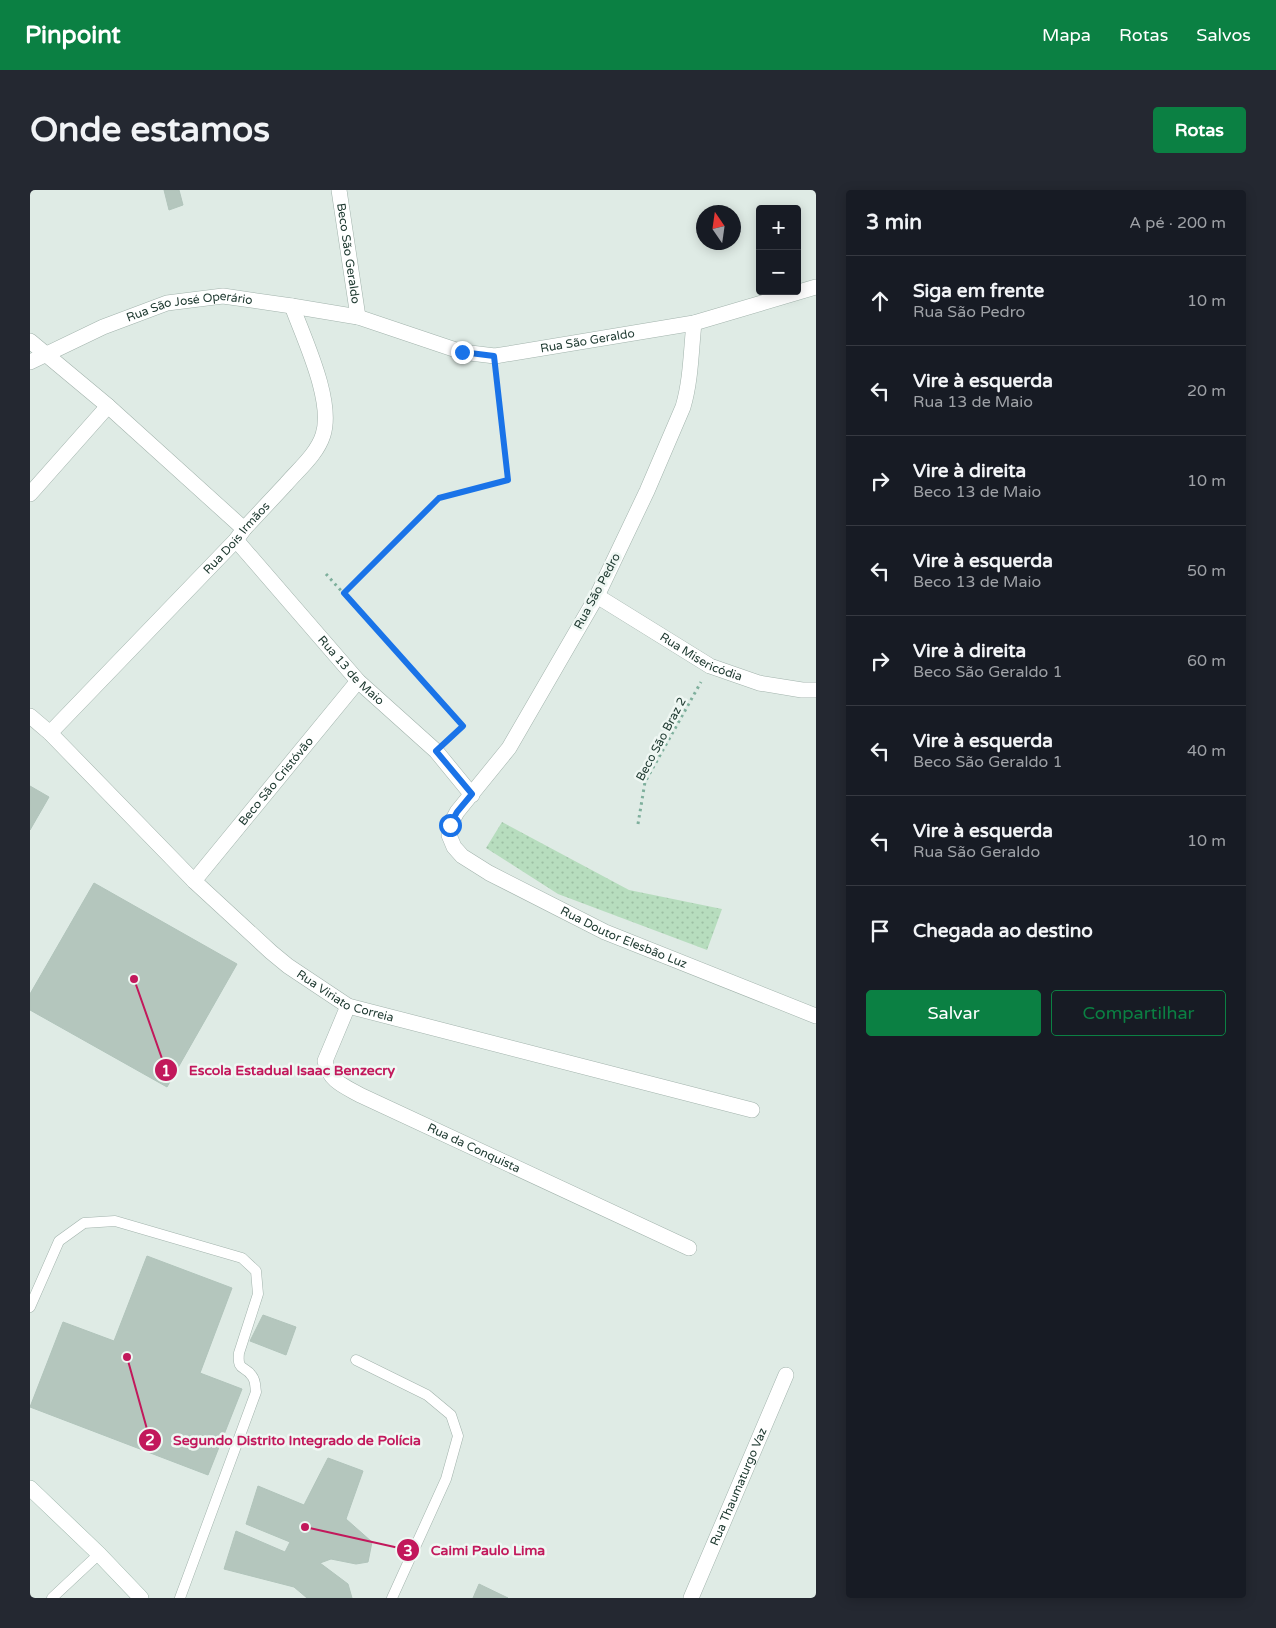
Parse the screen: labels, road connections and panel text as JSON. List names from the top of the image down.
{
  "streets": {
    "street": [
      "Beco São Geraldo",
      "Rua São José Operário",
      "Rua São Geraldo",
      "Rua Dois Irmãos",
      "Rua São Pedro",
      "Rua Misericódia",
      "Rua 13 de Maio",
      "Beco São Cristóvão",
      "Rua Doutor Elesbão Luz",
      "Rua Viriato Correia",
      "Rua da Conquista",
      "Rua Thaumaturgo Vaz"
    ],
    "path": ["Beco São Braz 2"]
  },
  "crossings": [
    ["Beco São Geraldo", "Rua São José Operário"],
    ["Beco São Geraldo", "Rua São Geraldo"],
    ["Rua São José Operário", "Rua São Geraldo"],
    ["Rua São José Operário", "Rua Dois Irmãos"],
    ["Rua São José Operário", "Rua 13 de Maio"],
    ["Rua São Geraldo", "Rua São Pedro"],
    ["Rua Dois Irmãos", "Rua 13 de Maio"],
    ["Rua Dois Irmãos", "Rua Viriato Correia"],
    ["Rua São Pedro", "Rua Misericódia"],
    ["Rua São Pedro", "Rua 13 de Maio"],
    ["Rua São Pedro", "Rua Doutor Elesbão Luz"],
    ["Rua Misericódia", "Beco São Braz 2"],
    ["Rua 13 de Maio", "Beco São Cristóvão"],
    ["Beco São Cristóvão", "Rua Viriato Correia"],
    ["Rua Viriato Correia", "Rua da Conquista"]
  ],
  "places": ["Escola Estadual Isaac Benzecry", "Segundo Distrito Integrado de Polícia", "Caimi Paulo Lima"],
  "north": "top",
  "page": {
    "header": "Pinpoint",
    "nav": ["Mapa", "Rotas", "Salvos"],
    "buttons": [
      "Rotas",
      ["Salvar", "Compartilhar"]
    ],
    "title": "Onde estamos",
    "heading": ["3 min", "A pé · 200 m"],
    "map_buttons": ["+", "−"],
    "list": [
      ["Siga em frente", "Rua São Pedro", "10 m"],
      ["Vire à esquerda", "Rua 13 de Maio", "20 m"],
      ["Vire à direita", "Beco 13 de Maio", "10 m"],
      ["Vire à esquerda", "Beco 13 de Maio", "50 m"],
      ["Vire à direita", "Beco São Geraldo 1", "60 m"],
      ["Vire à esquerda", "Beco São Geraldo 1", "40 m"],
      ["Vire à esquerda", "Rua São Geraldo", "10 m"],
      "Chegada ao destino"
    ]
  }
}
